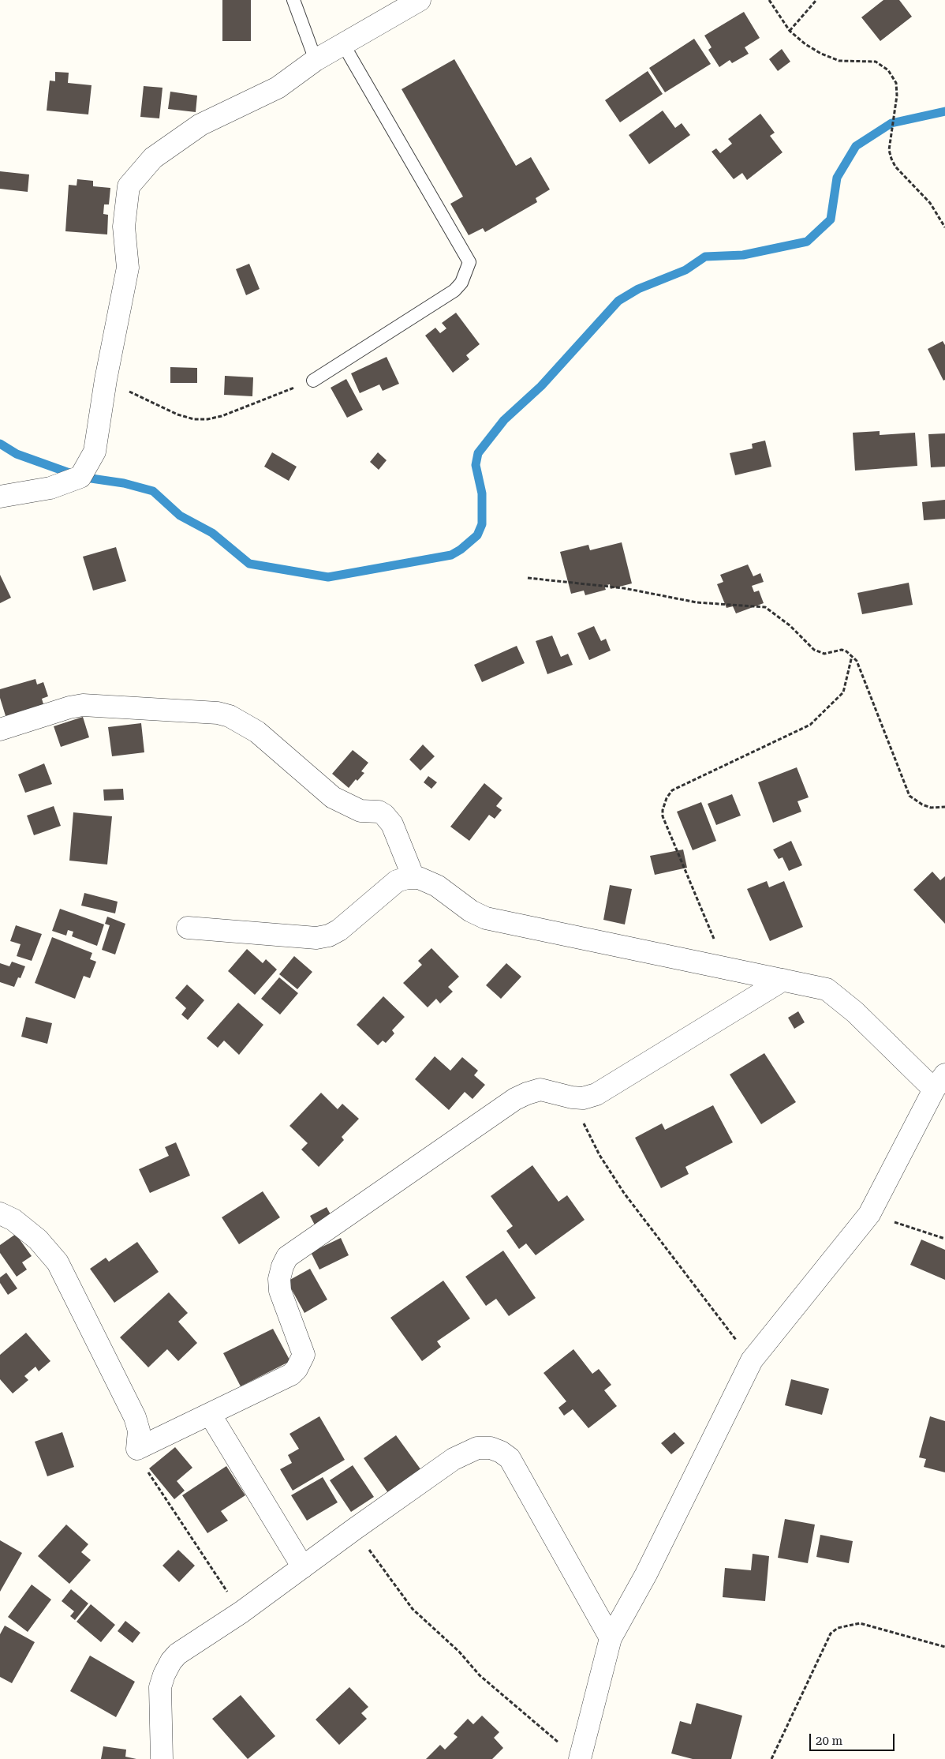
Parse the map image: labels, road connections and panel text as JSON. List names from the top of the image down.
{
  "scale_bar": "20 m"
}
